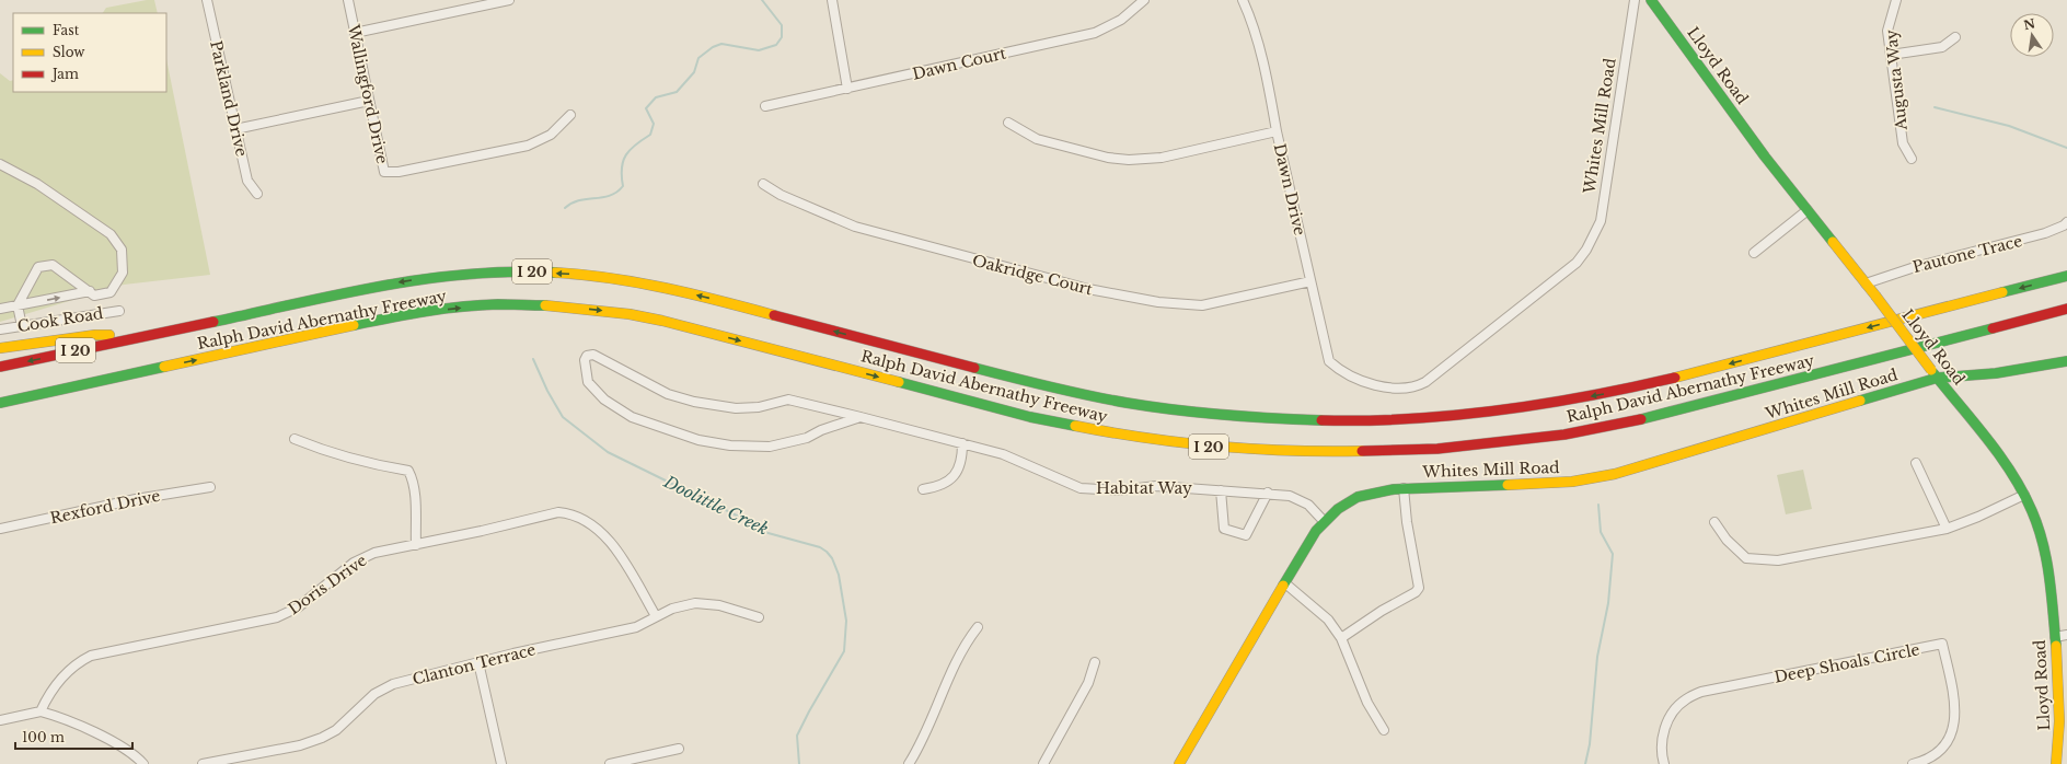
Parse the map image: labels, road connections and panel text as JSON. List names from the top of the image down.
{
  "streets": {
    "main road": [
      "Lloyd Road",
      "Whites Mill Road",
      "I 20",
      "Ralph David Abernathy Freeway"
    ],
    "street": [
      "Dawn Court",
      "Augusta Way",
      "Wallingford Drive",
      "Parkland Drive",
      "Dawn Drive",
      "Pautone Trace",
      "Oakridge Court",
      "Cook Road",
      "Habitat Way",
      "Rexford Drive",
      "Doris Drive",
      "Deep Shoals Circle",
      "Clanton Terrace"
    ]
  },
  "crossings": [
    ["Lloyd Road", "Whites Mill Road"],
    ["Lloyd Road", "Pautone Trace"],
    ["Whites Mill Road", "Dawn Drive"],
    ["Whites Mill Road", "Habitat Way"],
    ["Dawn Drive", "Oakridge Court"],
    ["Doris Drive", "Clanton Terrace"]
  ],
  "water": ["Doolittle Creek"],
  "legend": ["Fast", "Slow", "Jam"],
  "scale_bar": "100 m",
  "north": "top"
}
